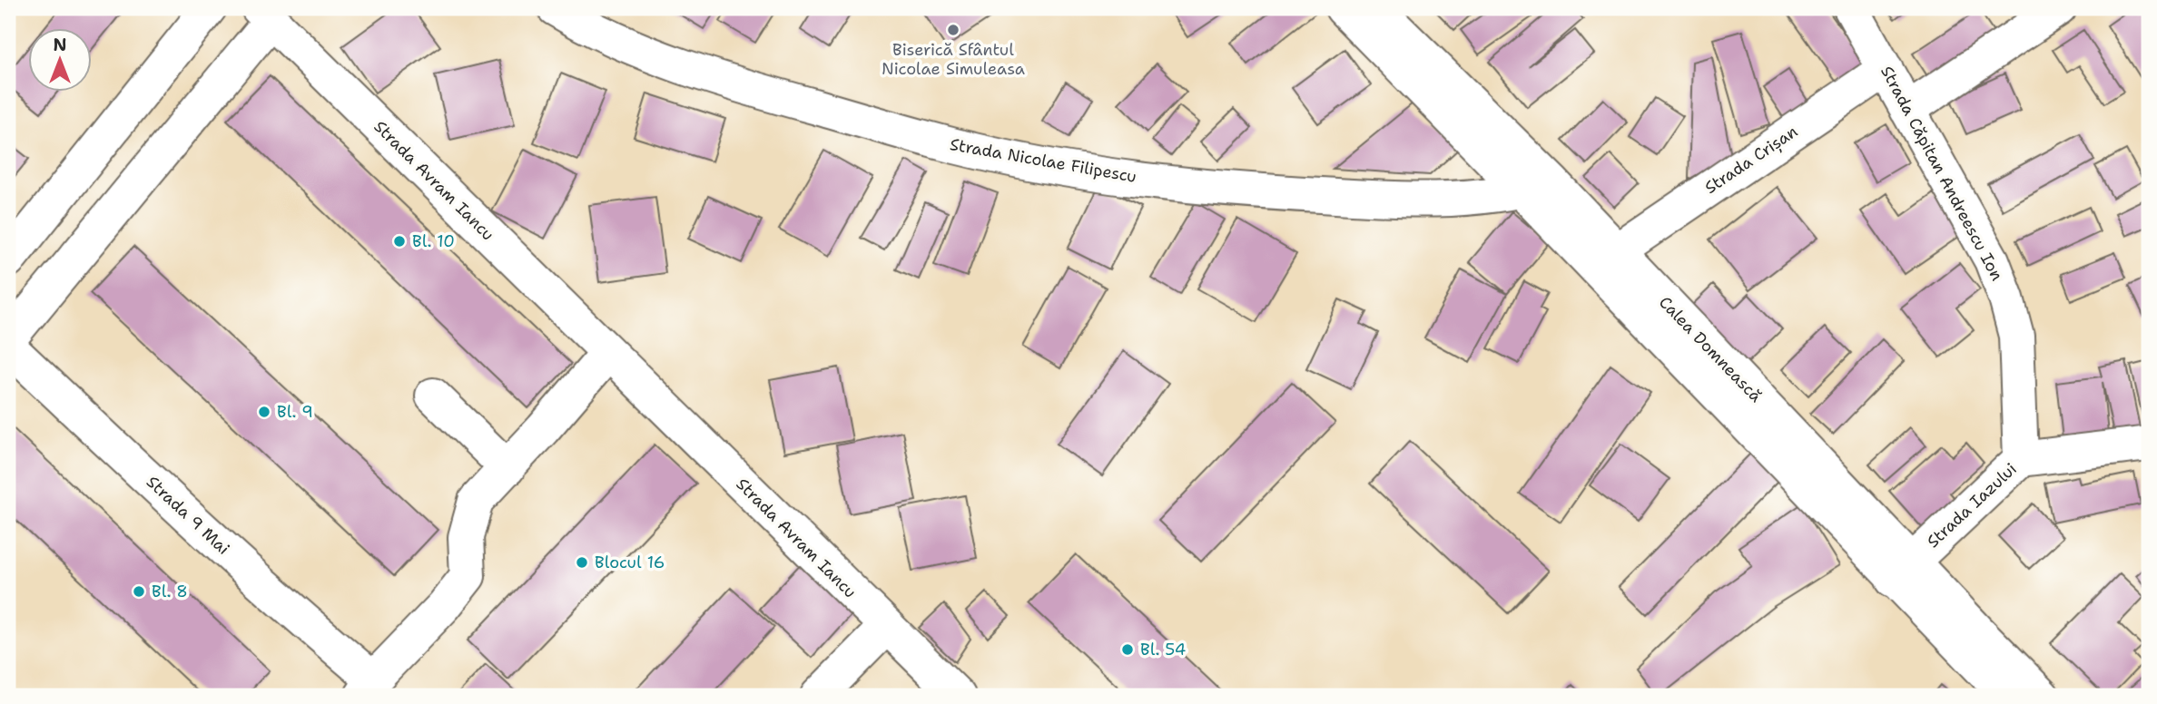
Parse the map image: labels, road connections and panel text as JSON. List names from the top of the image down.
{
  "streets": {
    "street": [
      "Strada Crișan",
      "Strada Nicolae Filipescu",
      "Strada Căpitan Andreescu Ion",
      "Strada Avram Iancu",
      "Calea Domnească",
      "Strada Iazului",
      "Strada 9 Mai"
    ]
  },
  "crossings": [
    ["Strada Crișan", "Strada Căpitan Andreescu Ion"],
    ["Strada Crișan", "Calea Domnească"],
    ["Strada Nicolae Filipescu", "Calea Domnească"],
    ["Strada Căpitan Andreescu Ion", "Strada Iazului"],
    ["Calea Domnească", "Strada Iazului"]
  ],
  "places": [
    "Biserică Sfântul Nicolae Simuleasa",
    "Bl. 10",
    "Bl. 9",
    "Blocul 16",
    "Bl. 8",
    "Bl. 54"
  ],
  "north": "top"
}
